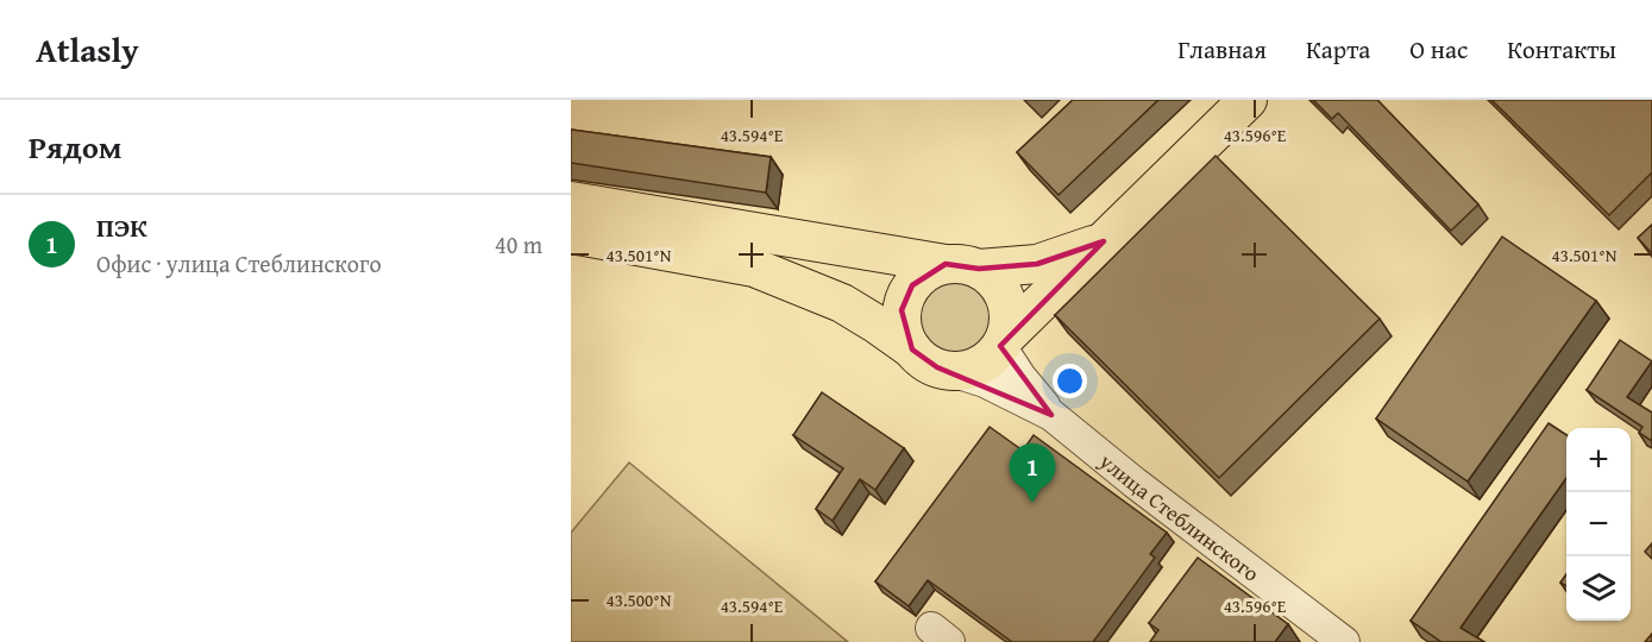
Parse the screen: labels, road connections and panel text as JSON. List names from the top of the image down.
{
  "streets": {
    "street": ["улица Стеблинского"]
  },
  "page": {
    "header": "Atlasly",
    "nav": [
      "Главная",
      "Карта",
      "О нас",
      "Контакты"
    ],
    "heading": "Рядом",
    "list": [
      {
        "mark": "1",
        "name": "ПЭК",
        "note": "Офис · улица Стеблинского",
        "value": "40 m"
      }
    ],
    "map_buttons": ["+", "−"],
    "pins": "1"
  },
  "coordinates": [
    "43.594°E",
    "43.596°E",
    "43.501°N",
    "43.500°N"
  ]
}
